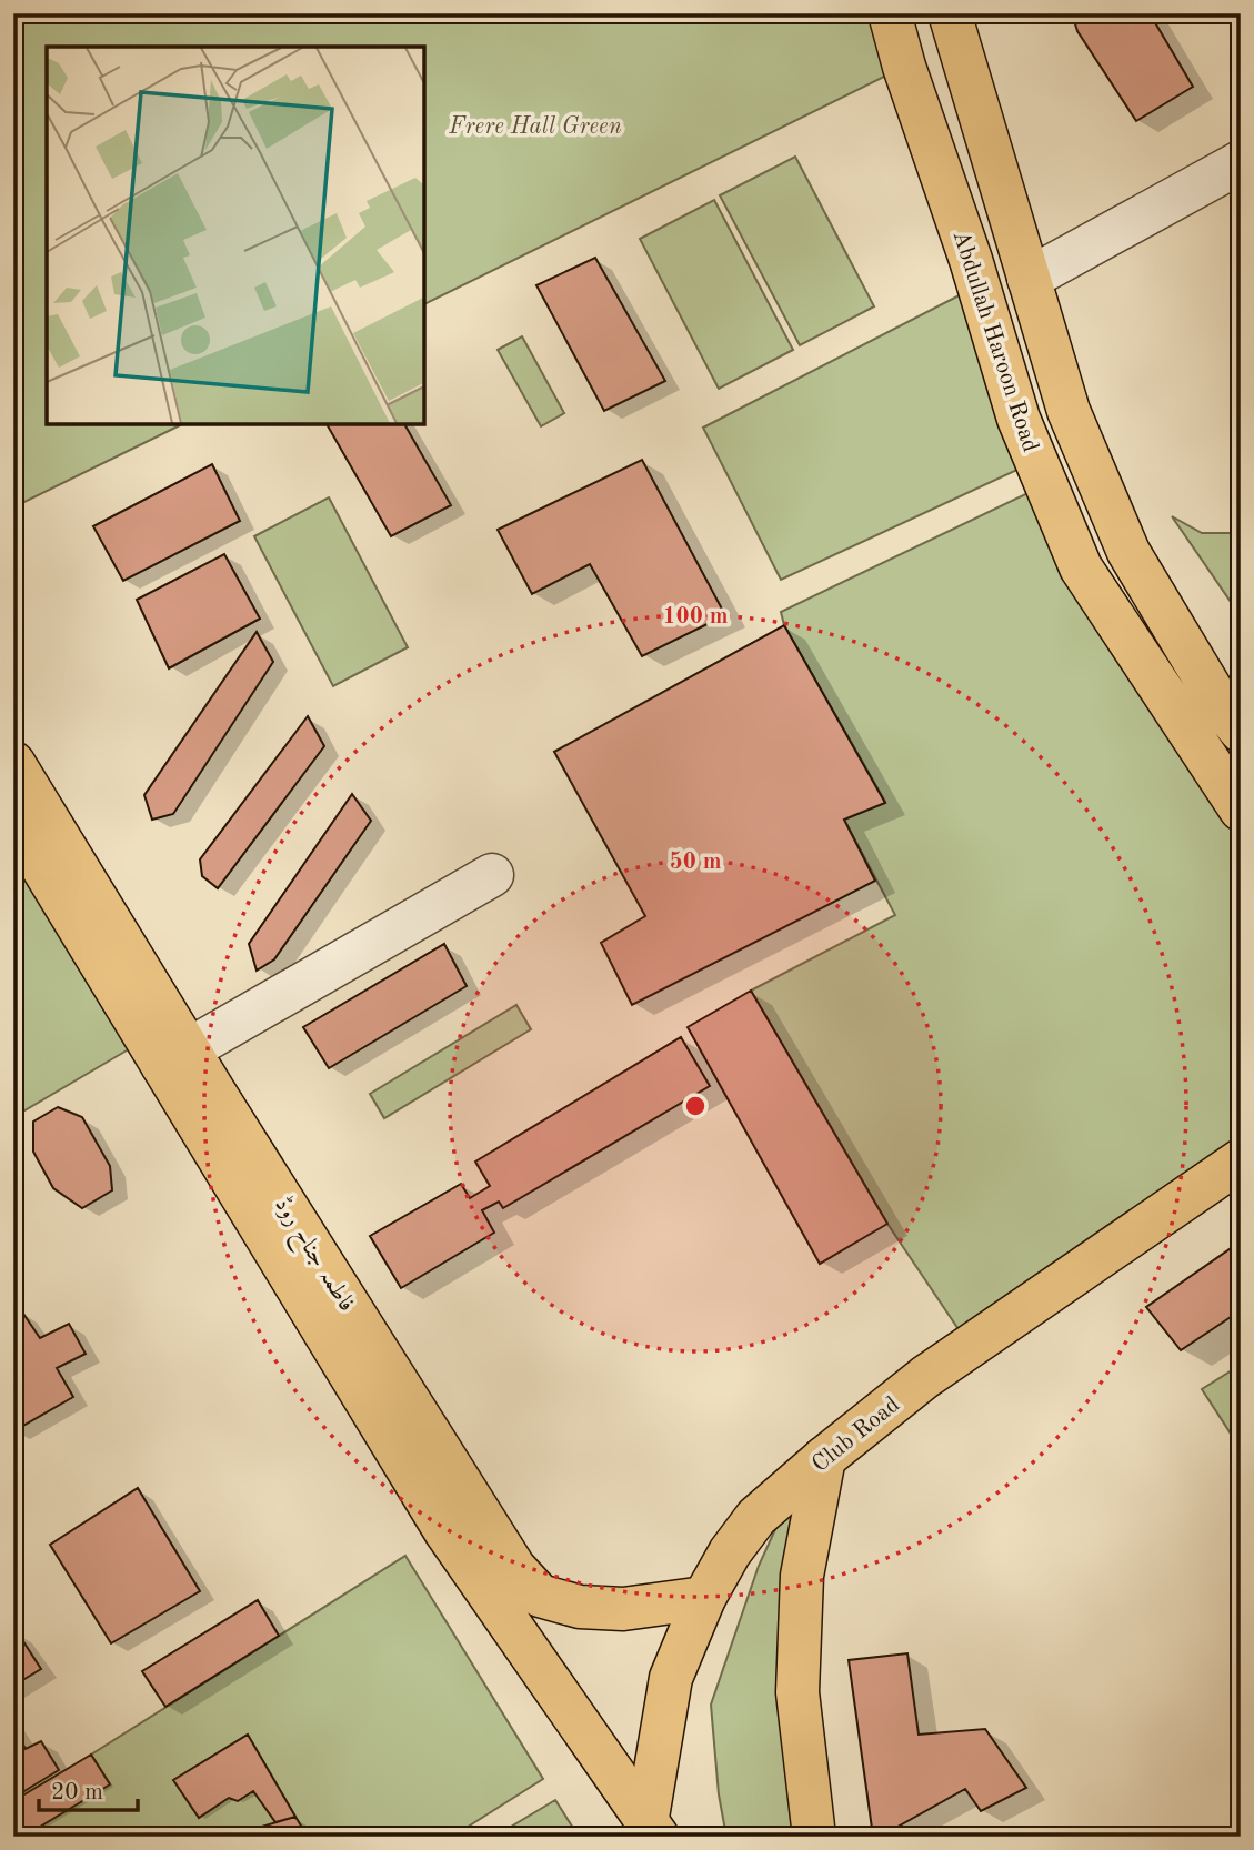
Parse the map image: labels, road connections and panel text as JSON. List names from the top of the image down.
{
  "streets": {
    "main road": ["Abdullah Haroon Road", "فاطمہ جناح روڈ", "Club Road"]
  },
  "crossings": [
    ["فاطمہ جناح روڈ", "Club Road"]
  ],
  "parks": ["Frere Hall Green"],
  "scale_bar": "20 m",
  "rings": ["100 m", "50 m"]
}
